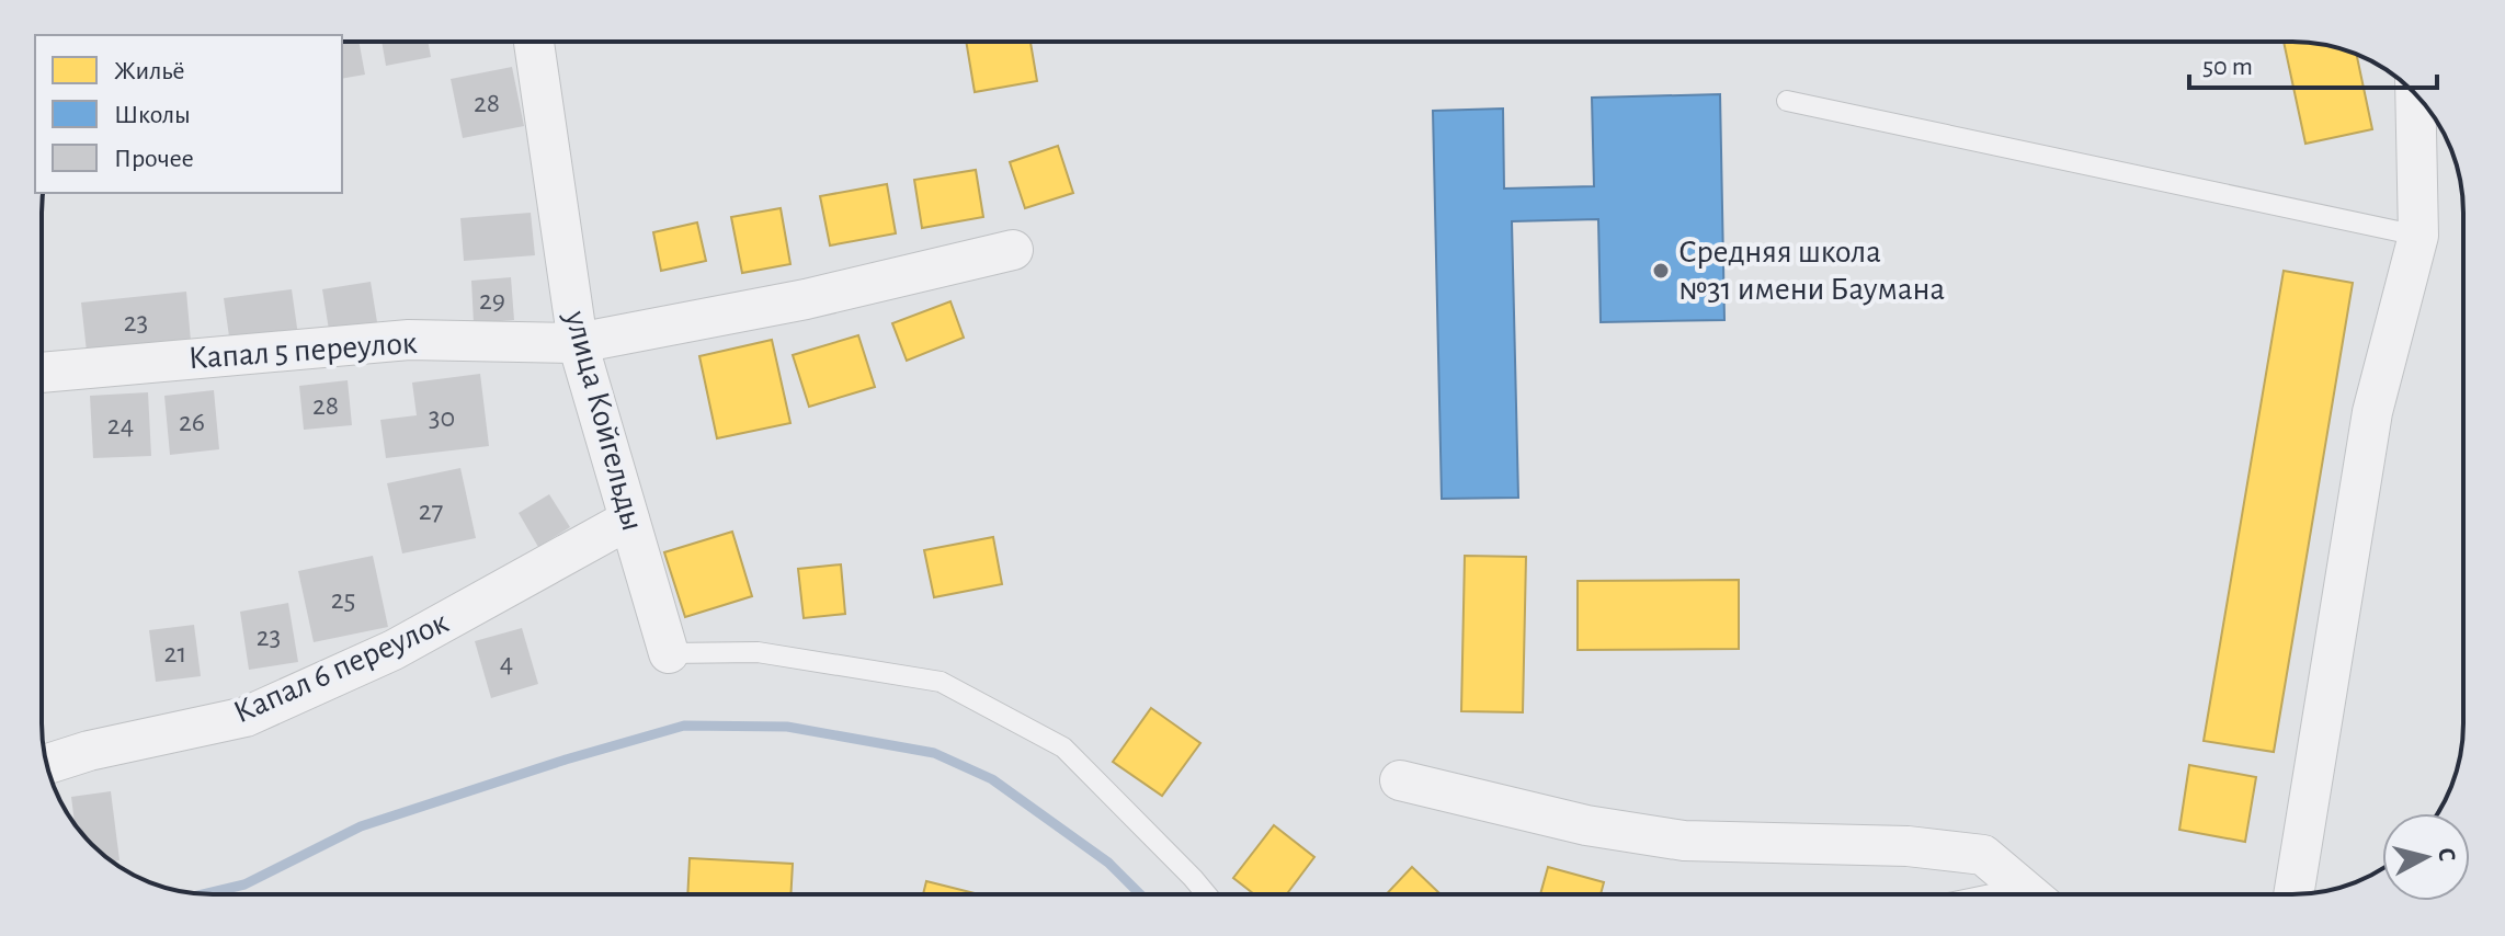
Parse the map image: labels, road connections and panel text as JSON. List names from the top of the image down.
{
  "streets": {
    "street": ["Капал 5 переулок", "улица Койгельды", "Капал 6 переулок"]
  },
  "crossings": [
    ["Капал 5 переулок", "улица Койгельды"],
    ["улица Койгельды", "Капал 6 переулок"]
  ],
  "places": ["Средняя школа №31 имени Баумана"],
  "house_numbers": [
    "28",
    "29",
    "23",
    "28",
    "30",
    "26",
    "24",
    "27",
    "25",
    "23",
    "21",
    "4"
  ],
  "legend": ["Жильё", "Школы", "Прочее"],
  "scale_bar": "50 m",
  "north": "right"
}
